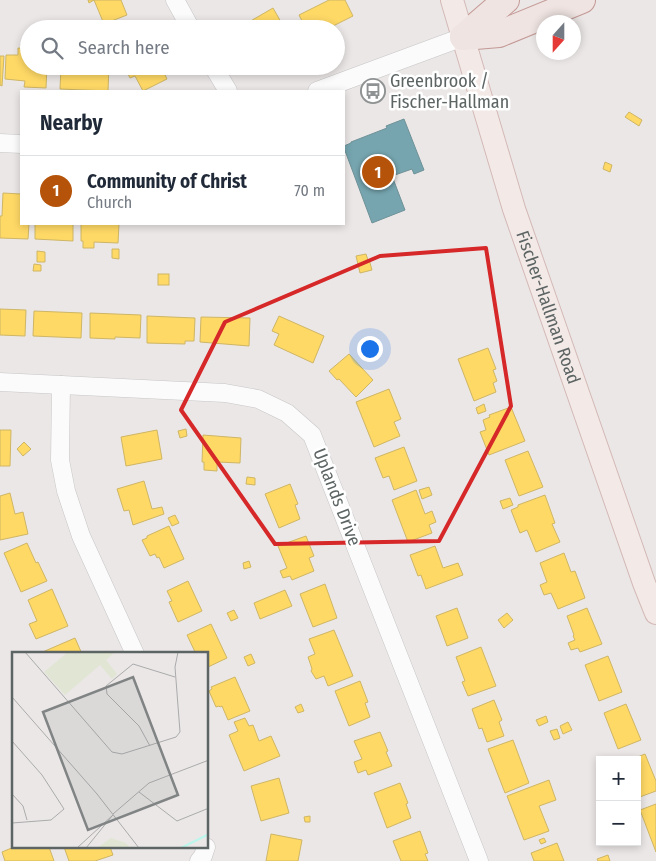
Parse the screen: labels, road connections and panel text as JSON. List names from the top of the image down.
{
  "streets": {
    "main road": ["Fischer-Hallman Road"],
    "street": ["Uplands Drive"]
  },
  "places": {
    "bus stop": ["Greenbrook / Fischer-Hallman"]
  },
  "north": "bottom",
  "page": {
    "search": "Search here",
    "heading": "Nearby",
    "pins": "1",
    "list": [
      {
        "mark": "1",
        "name": "Community of Christ",
        "note": "Church",
        "value": "70 m"
      }
    ],
    "map_buttons": ["+", "−"]
  }
}
